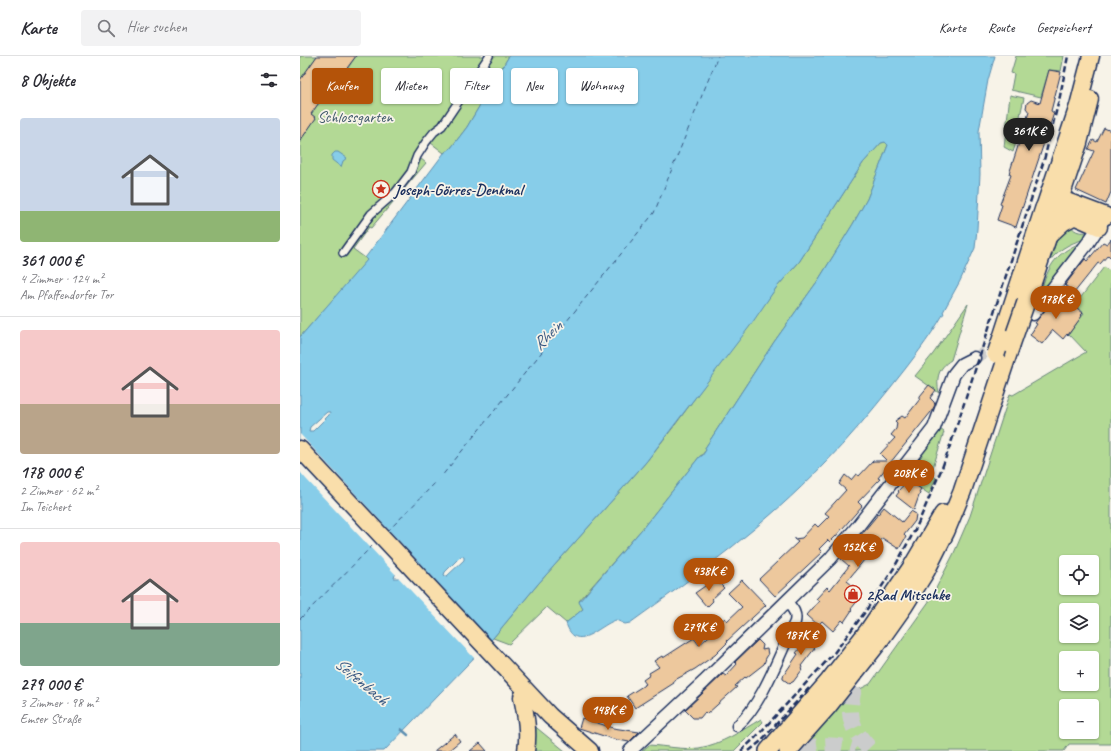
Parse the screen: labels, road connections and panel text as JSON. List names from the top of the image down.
{
  "water": ["Rhein", "Seifenbach"],
  "parks": ["Schlossgarten"],
  "places": {
    "place": ["Joseph-Görres-Denkmal"],
    "shop": ["2Rad Mitschke"]
  },
  "page": {
    "header": "Karte",
    "search": "Hier suchen",
    "nav": ["Karte", "Route", "Gespeichert"],
    "heading": "8 Objekte",
    "chip": [
      "Kaufen",
      "Mieten",
      "Filter",
      "Neu",
      "Wohnung"
    ],
    "list": [
      {
        "name": "361 000 €",
        "note": "4 Zimmer · 124 m² · Am Pfaffendorfer Tor"
      },
      {
        "name": "178 000 €",
        "note": "2 Zimmer · 62 m² · Im Teichert"
      },
      {
        "name": "279 000 €",
        "note": "3 Zimmer · 98 m² · Emser Straße"
      }
    ],
    "price": [
      "361K €",
      "178K €",
      "208K €",
      "152K €",
      "438K €",
      "279K €",
      "187K €",
      "148K €"
    ],
    "map_buttons": ["+", "−"]
  }
}
